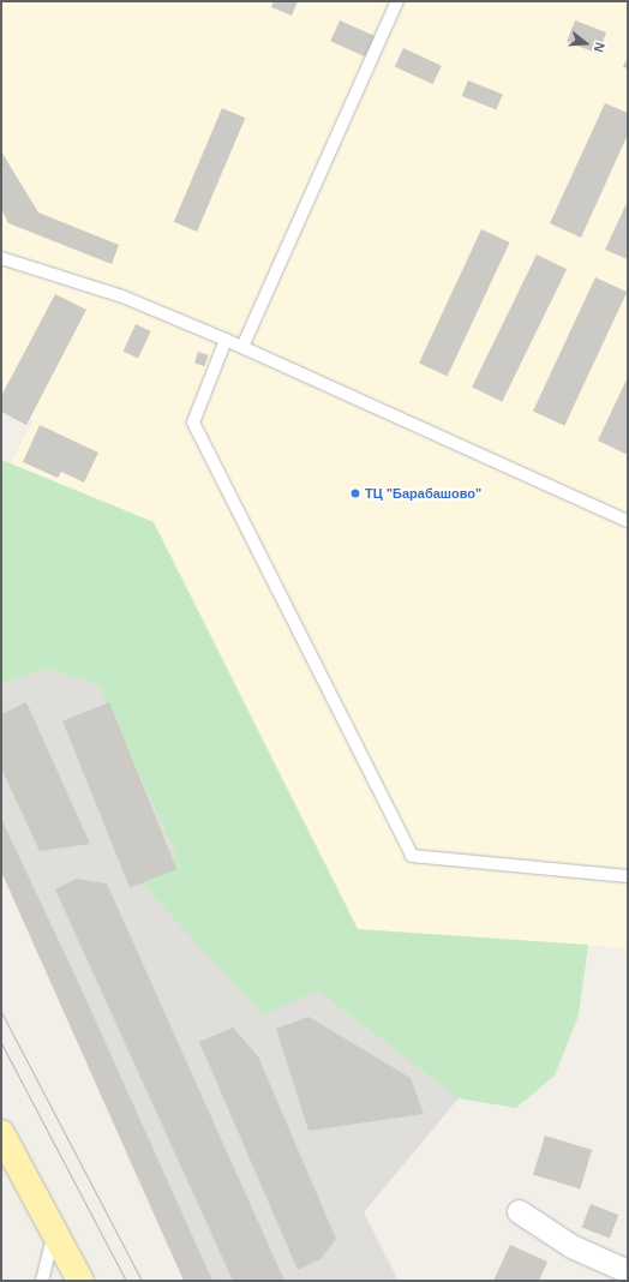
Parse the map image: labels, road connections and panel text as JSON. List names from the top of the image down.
{
  "places": ["ТЦ \"Барабашово\""],
  "north": "right"
}
